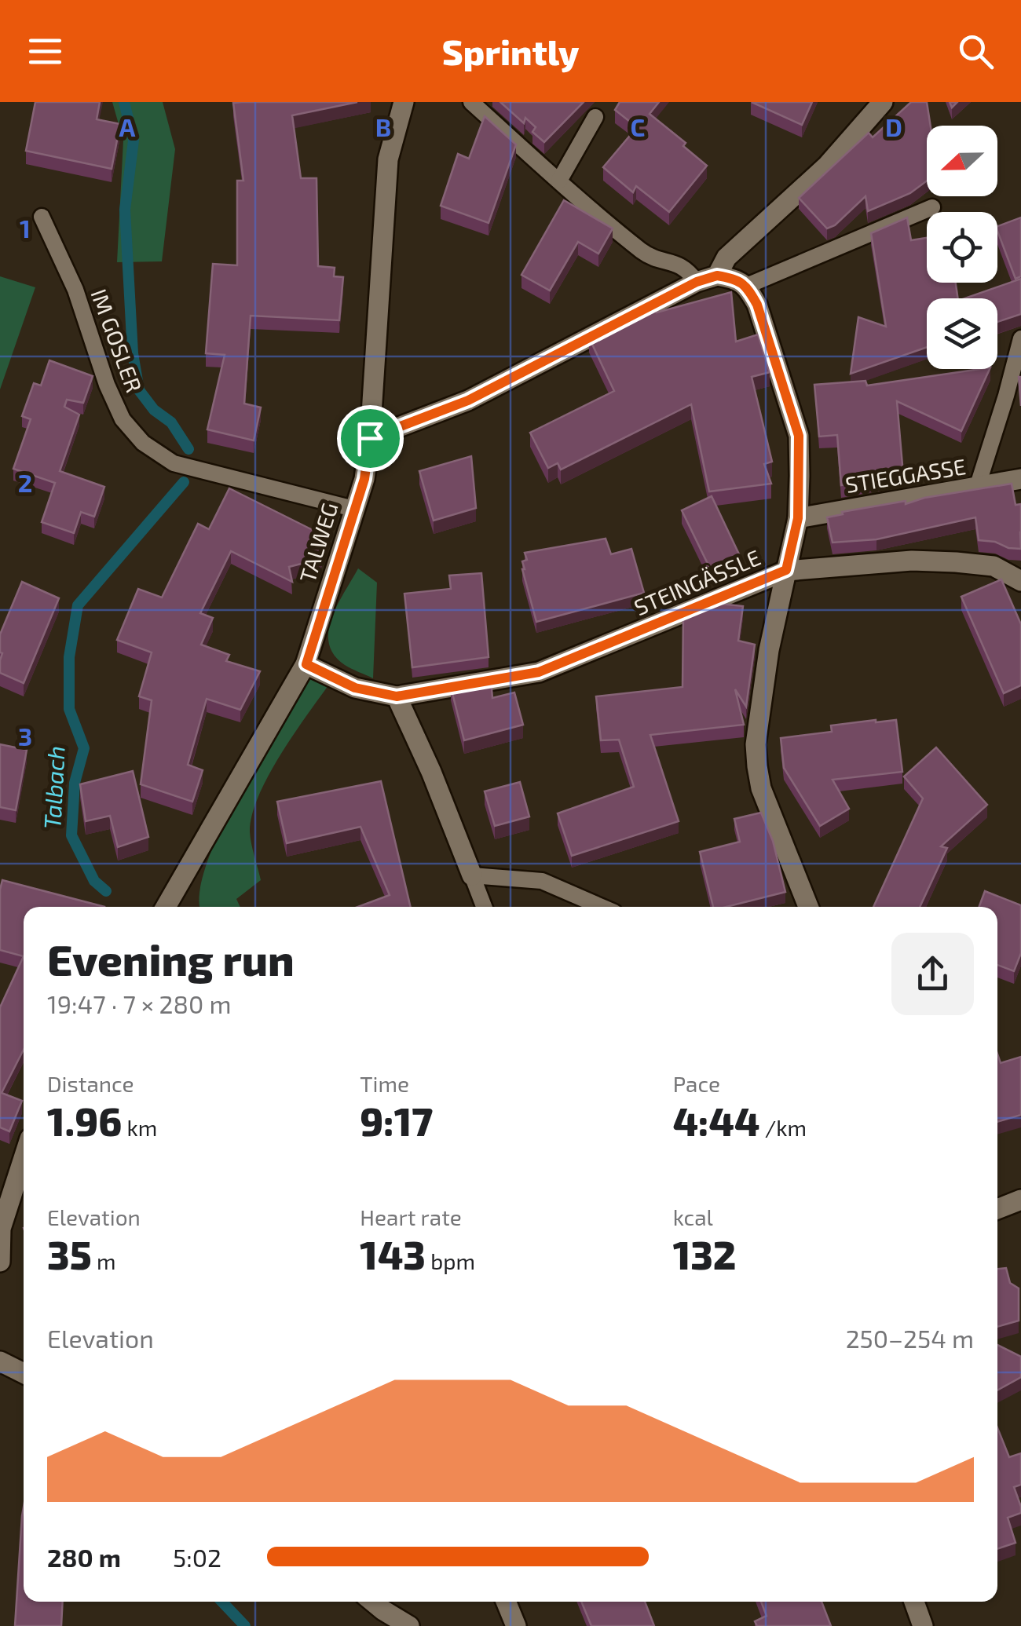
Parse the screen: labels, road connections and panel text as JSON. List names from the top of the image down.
{
  "streets": {
    "street": ["STIEGGASSE", "TALWEG", "STEINGÄSSLE"],
    "lane": ["IM GOSLER"]
  },
  "crossings": [
    ["IM GOSLER", "TALWEG"],
    ["TALWEG", "STEINGÄSSLE"]
  ],
  "water": ["Talbach"],
  "north": "left",
  "page": {
    "header": "Sprintly",
    "heading": ["Evening run", "19:47 · 7 × 280 m"],
    "stats": [
      ["Distance", "1.96 km"],
      ["Time", "9:17"],
      ["Pace", "4:44 /km"],
      ["Elevation", "35 m"],
      ["Heart rate", "143 bpm"],
      ["kcal", "132"]
    ],
    "chart": ["Elevation", "250–254 m"],
    "list": [
      {
        "name": "280 m",
        "note": "5:02"
      }
    ]
  },
  "grid": {
    "columns": [
      "A",
      "B",
      "C",
      "D"
    ],
    "rows": ["1", "2", "3"]
  }
}
